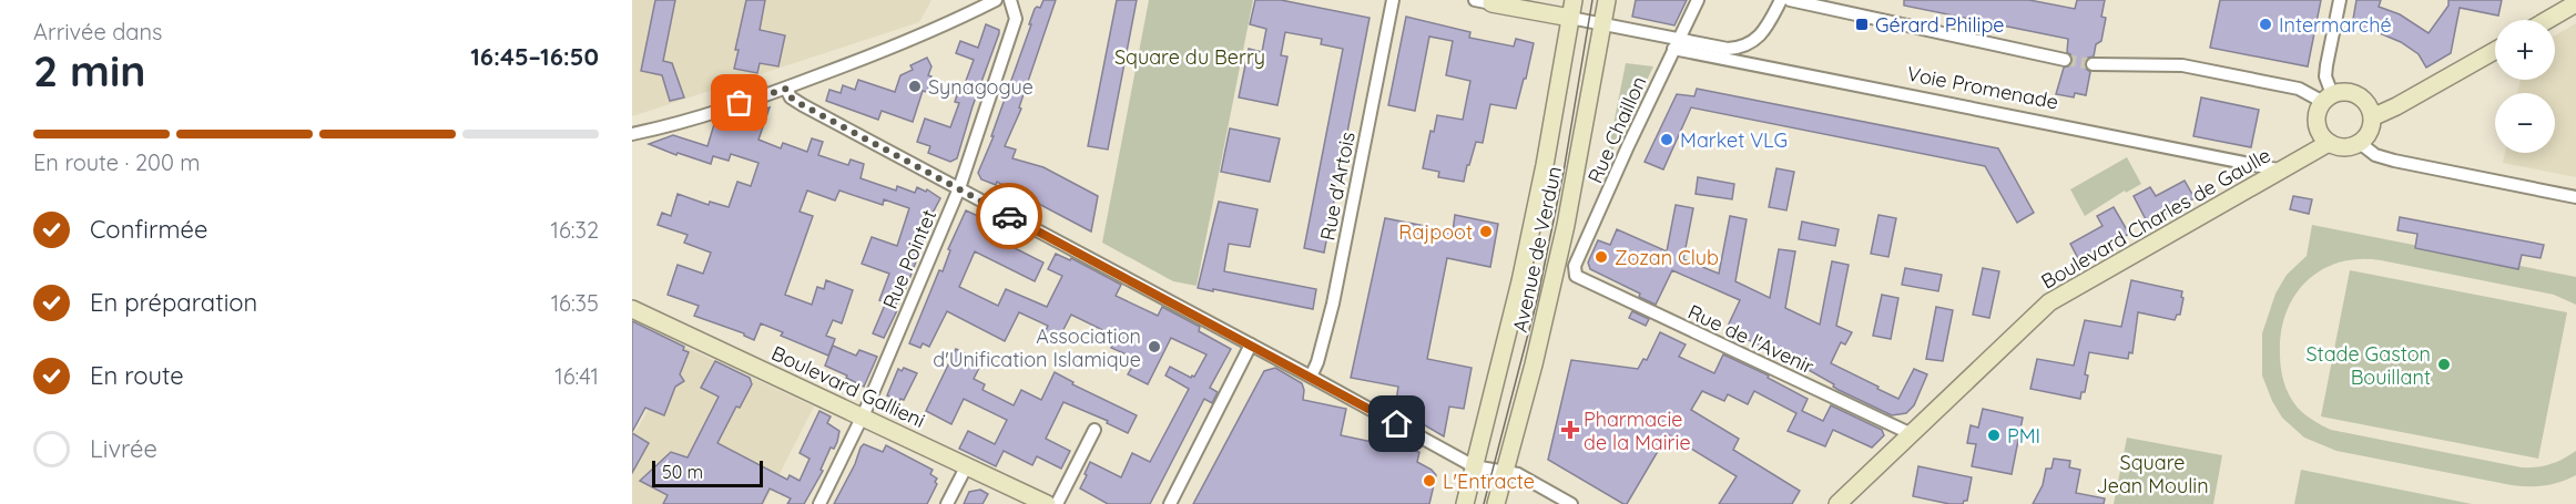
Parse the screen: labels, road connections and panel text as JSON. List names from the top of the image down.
{
  "streets": {
    "main road": [
      "Voie Promenade",
      "Boulevard Charles de Gaulle",
      "Avenue de Verdun",
      "Boulevard Gallieni"
    ],
    "street": [
      "Rue Chaillon",
      "Rue d'Artois",
      "Rue Pointet",
      "Rue de l'Avenir"
    ]
  },
  "crossings": [
    ["Voie Promenade", "Rue Chaillon"],
    ["Voie Promenade", "Boulevard Charles de Gaulle"],
    ["Voie Promenade", "Avenue de Verdun"],
    ["Rue Chaillon", "Rue de l'Avenir"],
    ["Boulevard Charles de Gaulle", "Rue de l'Avenir"],
    ["Rue Pointet", "Boulevard Gallieni"]
  ],
  "parks": ["Square du Berry", "Square Jean Moulin"],
  "places": {
    "transit": ["Gérard Philipe"],
    "other": [
      "Intermarché",
      "Synagogue",
      "Market VLG",
      "Rajpoot",
      "Zozan Club",
      "Association d'Unification Islamique",
      "Stade Gaston Bouillant",
      "PMI",
      "L'Entracte"
    ],
    "health": ["Pharmacie de la Mairie"]
  },
  "scale_bar": "50 m",
  "page": {
    "heading": ["2 min", "Arrivée dans", "16:45–16:50"],
    "map_buttons": ["+", "−"],
    "bar": "En route · 200 m",
    "list": [
      ["Confirmée", "16:32"],
      ["En préparation", "16:35"],
      ["En route", "16:41"],
      "Livrée"
    ],
    "scale": "50 m"
  }
}
